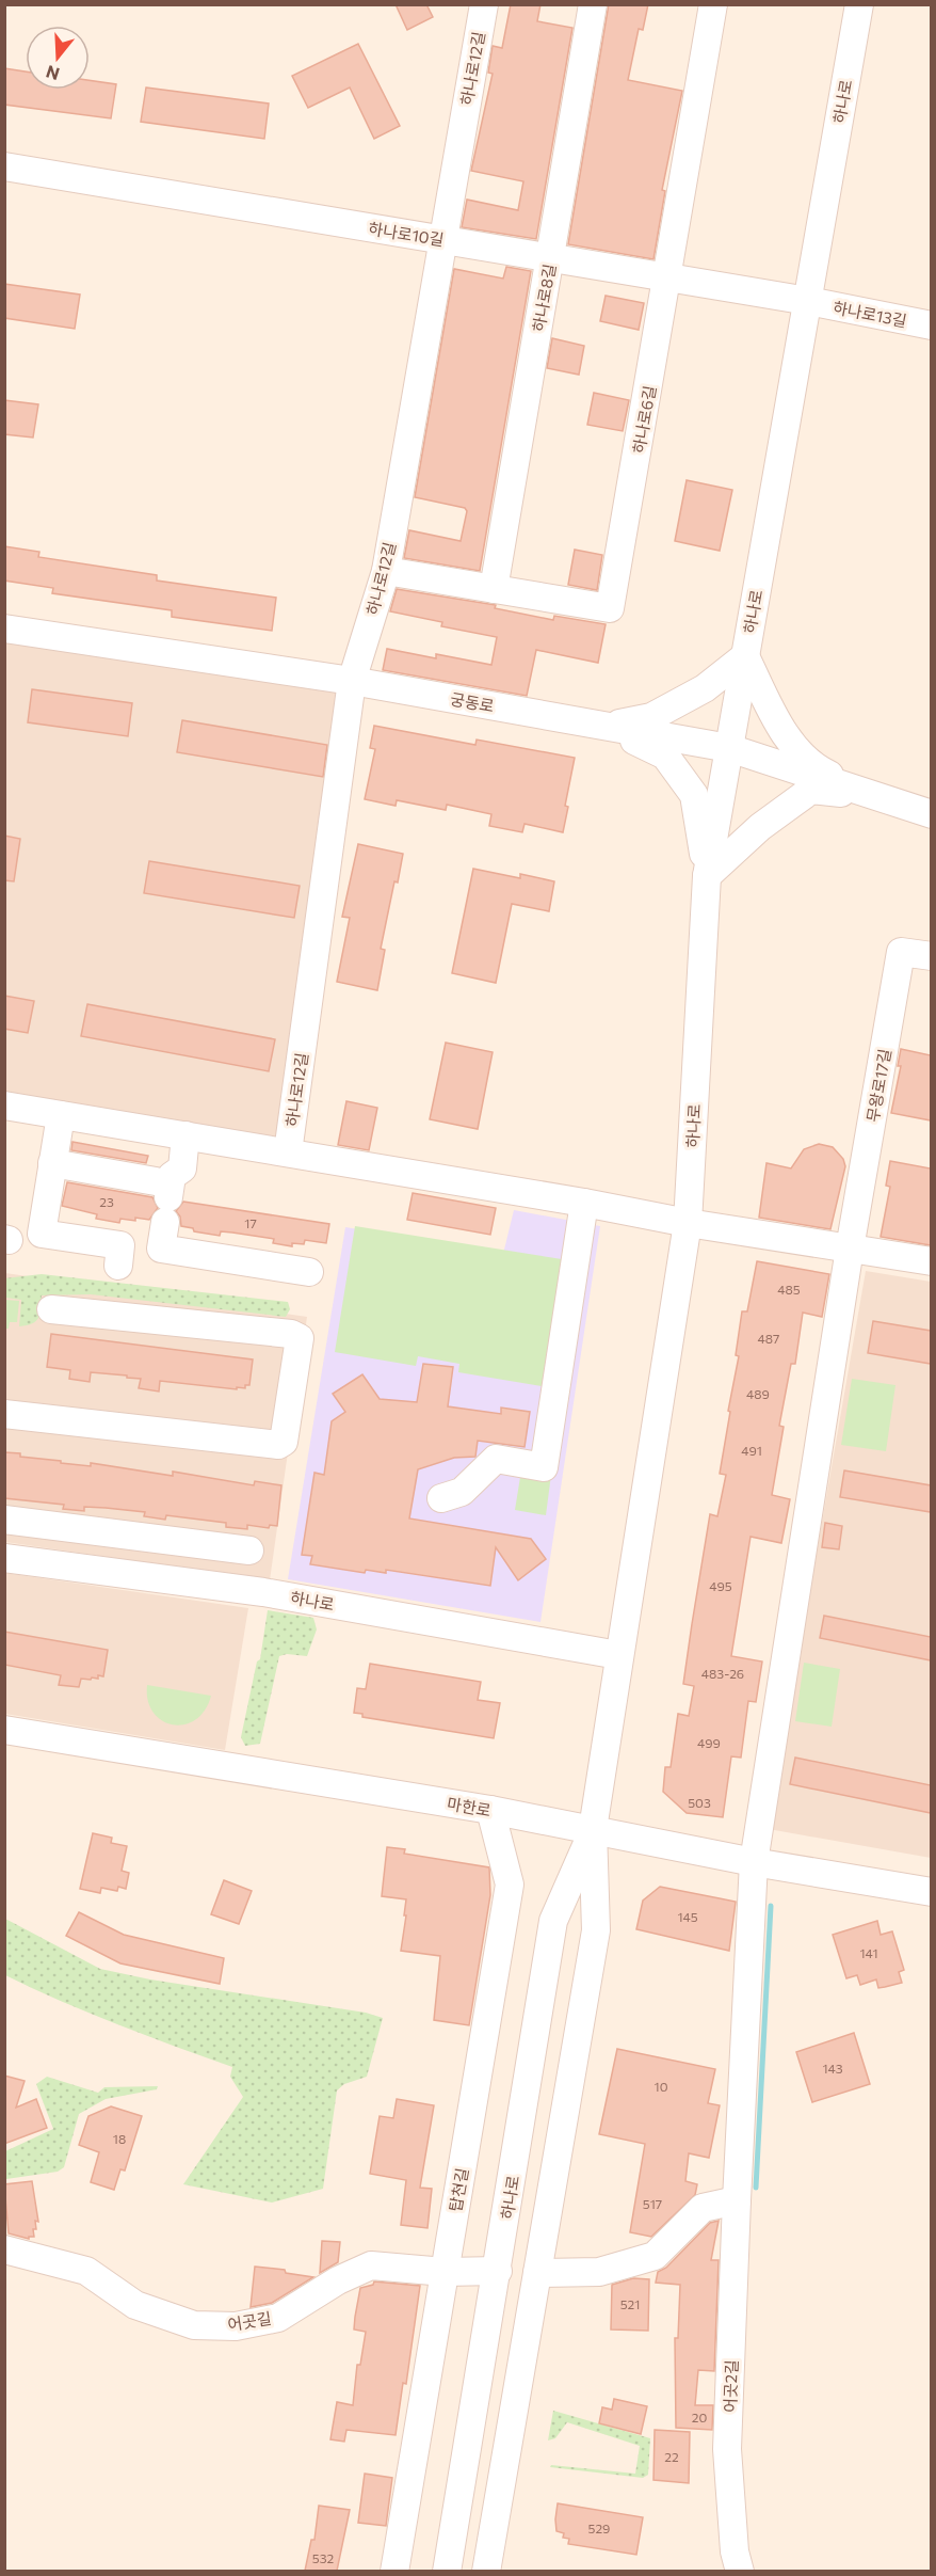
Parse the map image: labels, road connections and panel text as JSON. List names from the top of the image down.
{
  "streets": {
    "street": [
      "하나로12길",
      "하나로",
      "하나로10길",
      "하나로8길",
      "하나로13길",
      "하나로6길",
      "궁동로",
      "무왕로17길",
      "마한로",
      "탑천길",
      "어곳길",
      "어곳2길"
    ]
  },
  "crossings": [
    ["하나로12길", "하나로10길"],
    ["하나로12길", "하나로6길"],
    ["하나로12길", "궁동로"],
    ["하나로", "하나로10길"],
    ["하나로", "하나로13길"],
    ["하나로", "궁동로"],
    ["하나로", "마한로"],
    ["하나로", "어곳길"],
    ["하나로10길", "하나로8길"],
    ["하나로10길", "하나로13길"],
    ["하나로10길", "하나로6길"],
    ["하나로8길", "하나로6길"],
    ["마한로", "탑천길"],
    ["마한로", "어곳2길"],
    ["탑천길", "어곳길"]
  ],
  "house_numbers": [
    "23",
    "17",
    "485",
    "487",
    "489",
    "491",
    "495",
    "483-26",
    "499",
    "503",
    "145",
    "141",
    "143",
    "10",
    "18",
    "517",
    "521",
    "20",
    "22",
    "529",
    "532"
  ],
  "north": "bottom"
}
